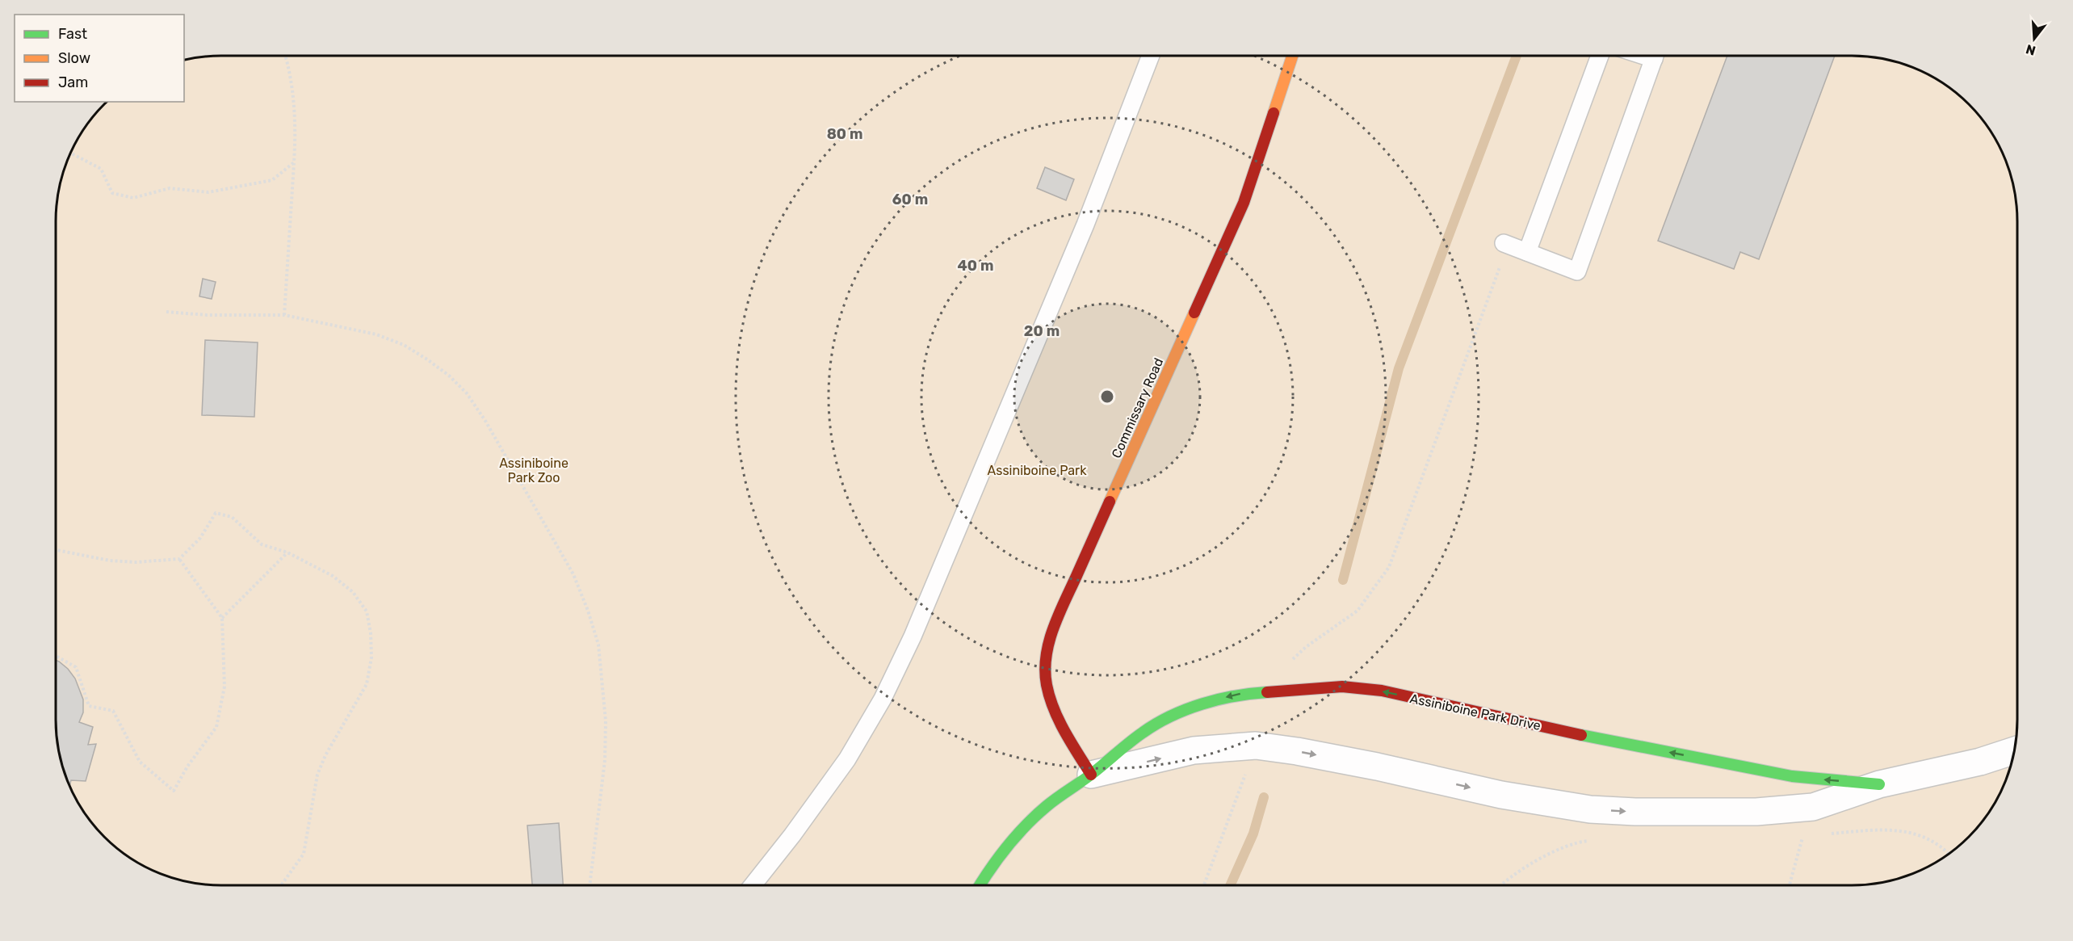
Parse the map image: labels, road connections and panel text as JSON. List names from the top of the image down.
{
  "streets": {
    "street": ["Commissary Road", "Assiniboine Park Drive"]
  },
  "crossings": [
    ["Commissary Road", "Assiniboine Park Drive"]
  ],
  "parks": ["Assiniboine Park Zoo", "Assiniboine Park"],
  "legend": ["Fast", "Slow", "Jam"],
  "north": "bottom",
  "rings": [
    "80 m",
    "60 m",
    "40 m",
    "20 m"
  ]
}
